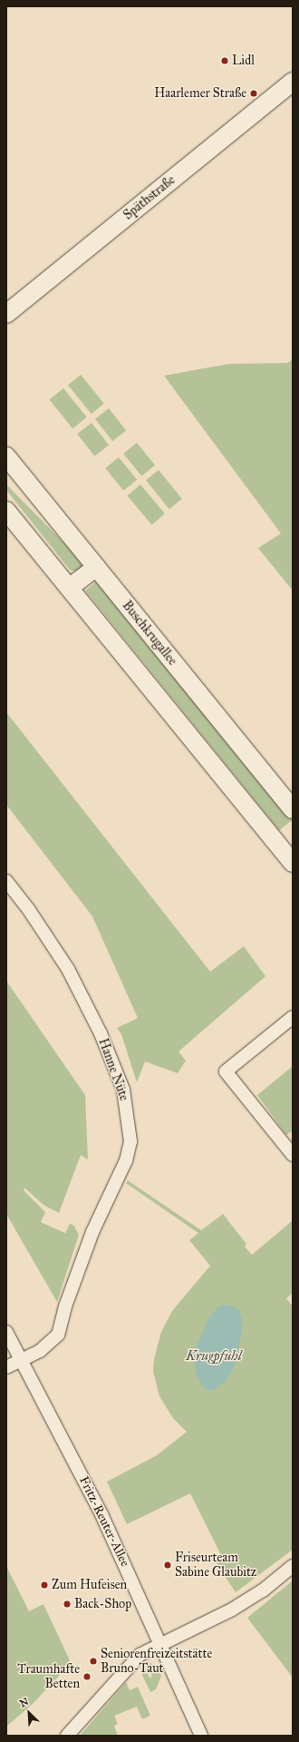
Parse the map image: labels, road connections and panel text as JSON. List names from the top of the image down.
{
  "streets": {
    "main road": ["Späthstraße", "Buschkrugallee"],
    "street": ["Hanne Nüte", "Fritz-Reuter-Allee"]
  },
  "crossings": [
    ["Hanne Nüte", "Fritz-Reuter-Allee"]
  ],
  "water": ["Krugpfuhl"],
  "places": [
    "Lidl",
    "Haarlemer Straße",
    "Friseurteam Sabine Glaubitz",
    "Zum Hufeisen",
    "Back-Shop",
    "Seniorenfreizeitstätte Bruno-Taut",
    "Traumhafte Betten"
  ],
  "north": "top left"
}
